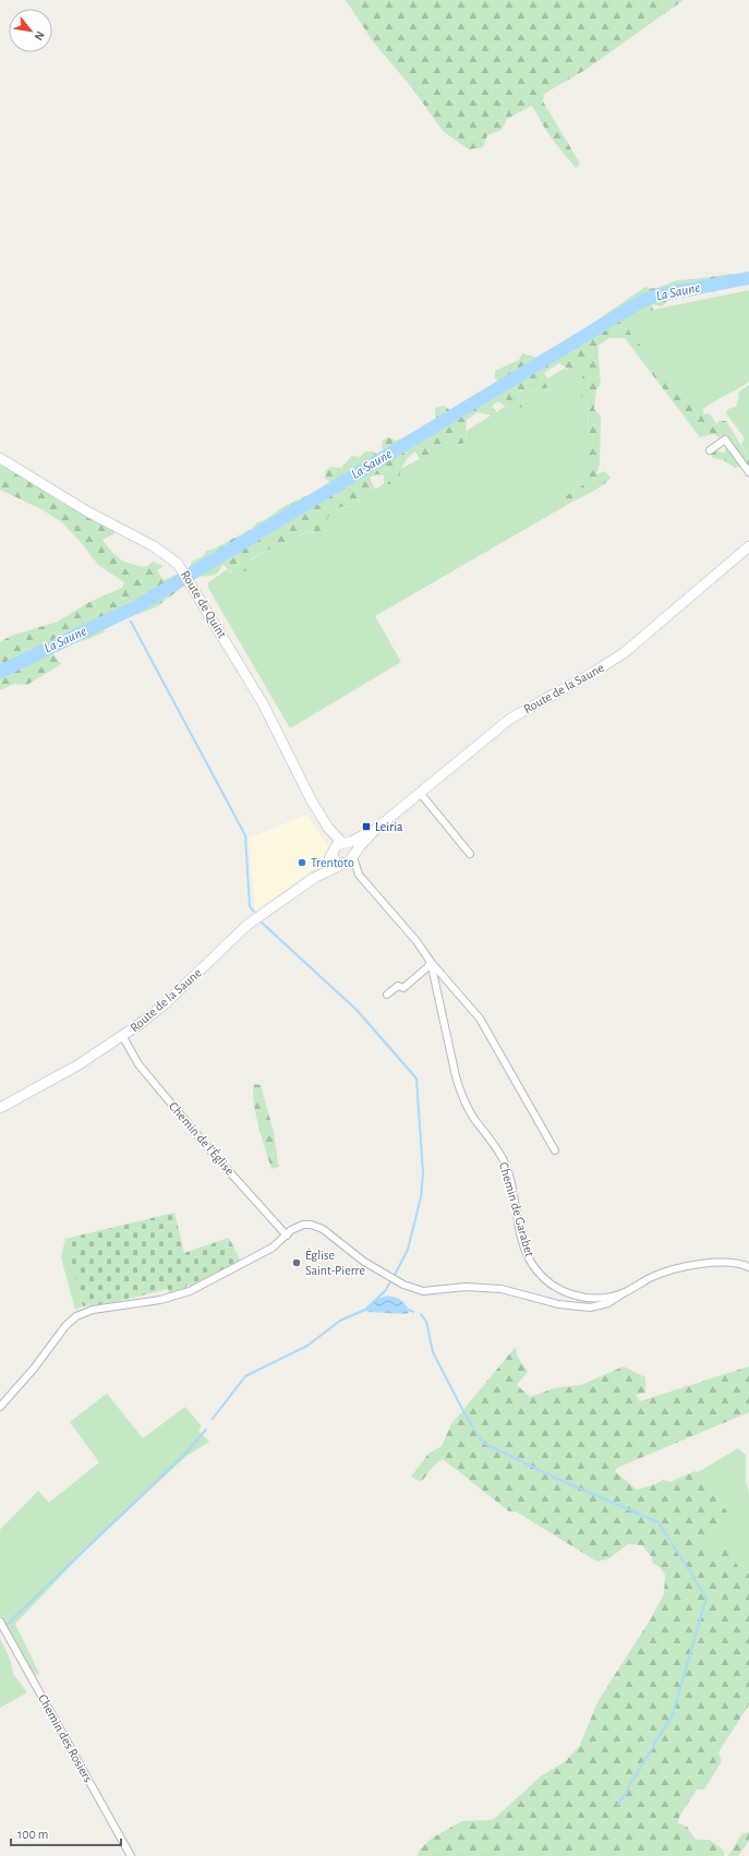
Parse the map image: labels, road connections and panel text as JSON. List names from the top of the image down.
{
  "streets": {
    "street": [
      "Route de Quint",
      "Route de la Saune",
      "Chemin de l'Église",
      "Chemin de Garabet",
      "Chemin des Rosiers"
    ]
  },
  "crossings": [
    ["Route de Quint", "Route de la Saune"],
    ["Route de Quint", "Chemin de Garabet"],
    ["Route de la Saune", "Chemin de l'Église"],
    ["Route de la Saune", "Chemin de Garabet"]
  ],
  "water": ["La Saune"],
  "places": {
    "transit": ["Leiria"],
    "other": ["Trentoto", "Église Saint-Pierre"]
  },
  "scale_bar": "100 m",
  "north": "bottom right"
}
